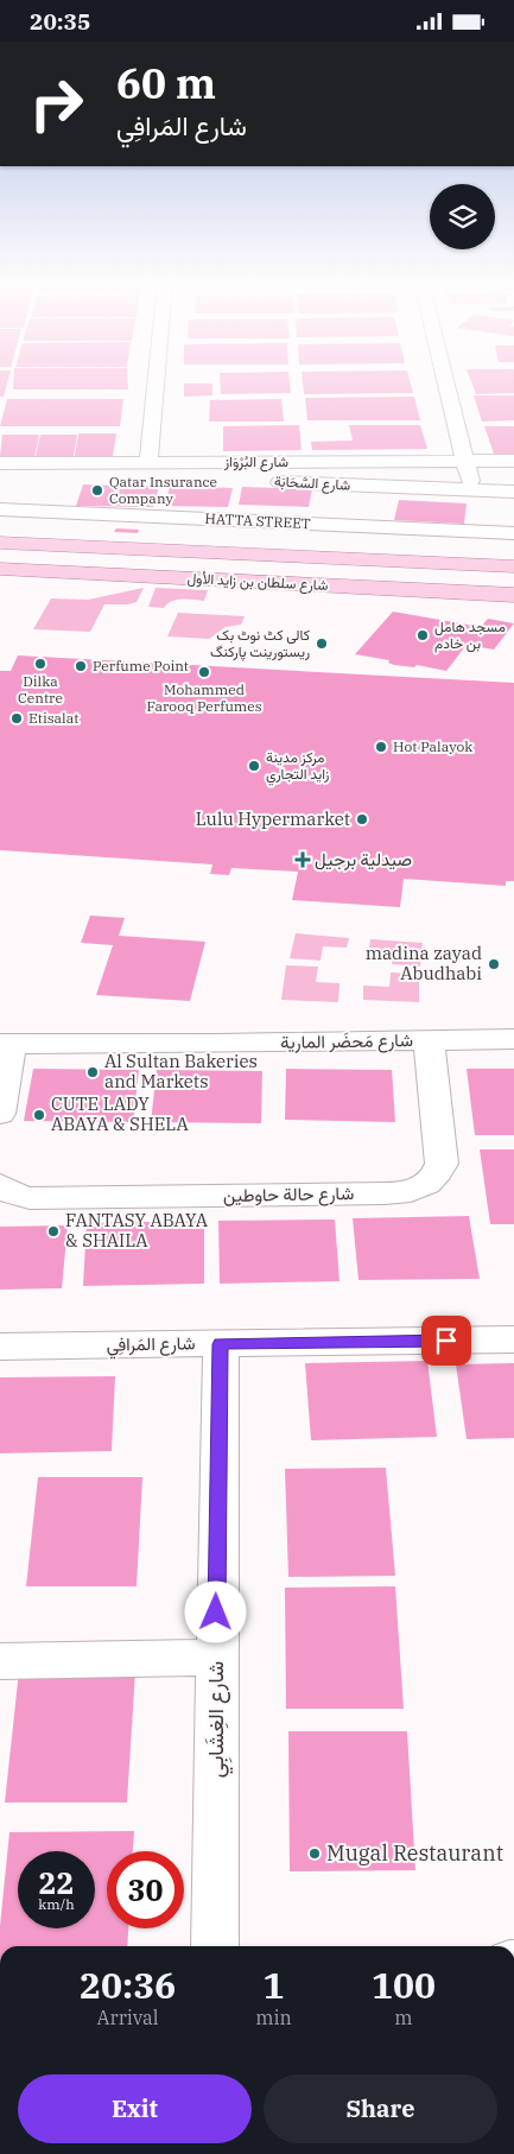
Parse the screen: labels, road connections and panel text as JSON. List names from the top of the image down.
{
  "streets": {
    "main road": ["شارع سلطان بن زايد الأول"],
    "street": [
      "شارع البُرْوَاز",
      "شارع السَّحَابَة",
      "HATTA STREET",
      "شارع مَحضَر المارية",
      "شارع حالة حاوطين",
      "شارع المَرافِي",
      "شارع الغِشَابِي"
    ]
  },
  "crossings": [
    ["شارع البُرْوَاز", "شارع السَّحَابَة"],
    ["شارع مَحضَر المارية", "شارع حالة حاوطين"],
    ["شارع المَرافِي", "شارع الغِشَابِي"]
  ],
  "places": {
    "other": [
      "Qatar Insurance Company",
      "مسجد هامل بن خادم",
      "کالی کٹ نوٹ بک ریستورینت پارکنگ",
      "Dilka Centre",
      "Perfume Point",
      "Mohammed Farooq Perfumes",
      "Etisalat",
      "Hot Palayok",
      "مركز مدينة زايد التجاري",
      "Lulu Hypermarket",
      "madina zayad Abudhabi",
      "Al Sultan Bakeries and Markets",
      "CUTE LADY ABAYA & SHELA",
      "FANTASY ABAYA & SHAILA",
      "Mugal Restaurant"
    ],
    "health": ["صيدلية برجيل"]
  },
  "page": {
    "status": "20:35",
    "turn": ["60 m", "شارع المَرافِي"],
    "speed": "22 km/h",
    "limit": "30",
    "eta": [
      "20:36",
      "Arrival",
      "1",
      "min",
      "100",
      "m"
    ],
    "buttons": ["Exit", "Share"]
  }
}
